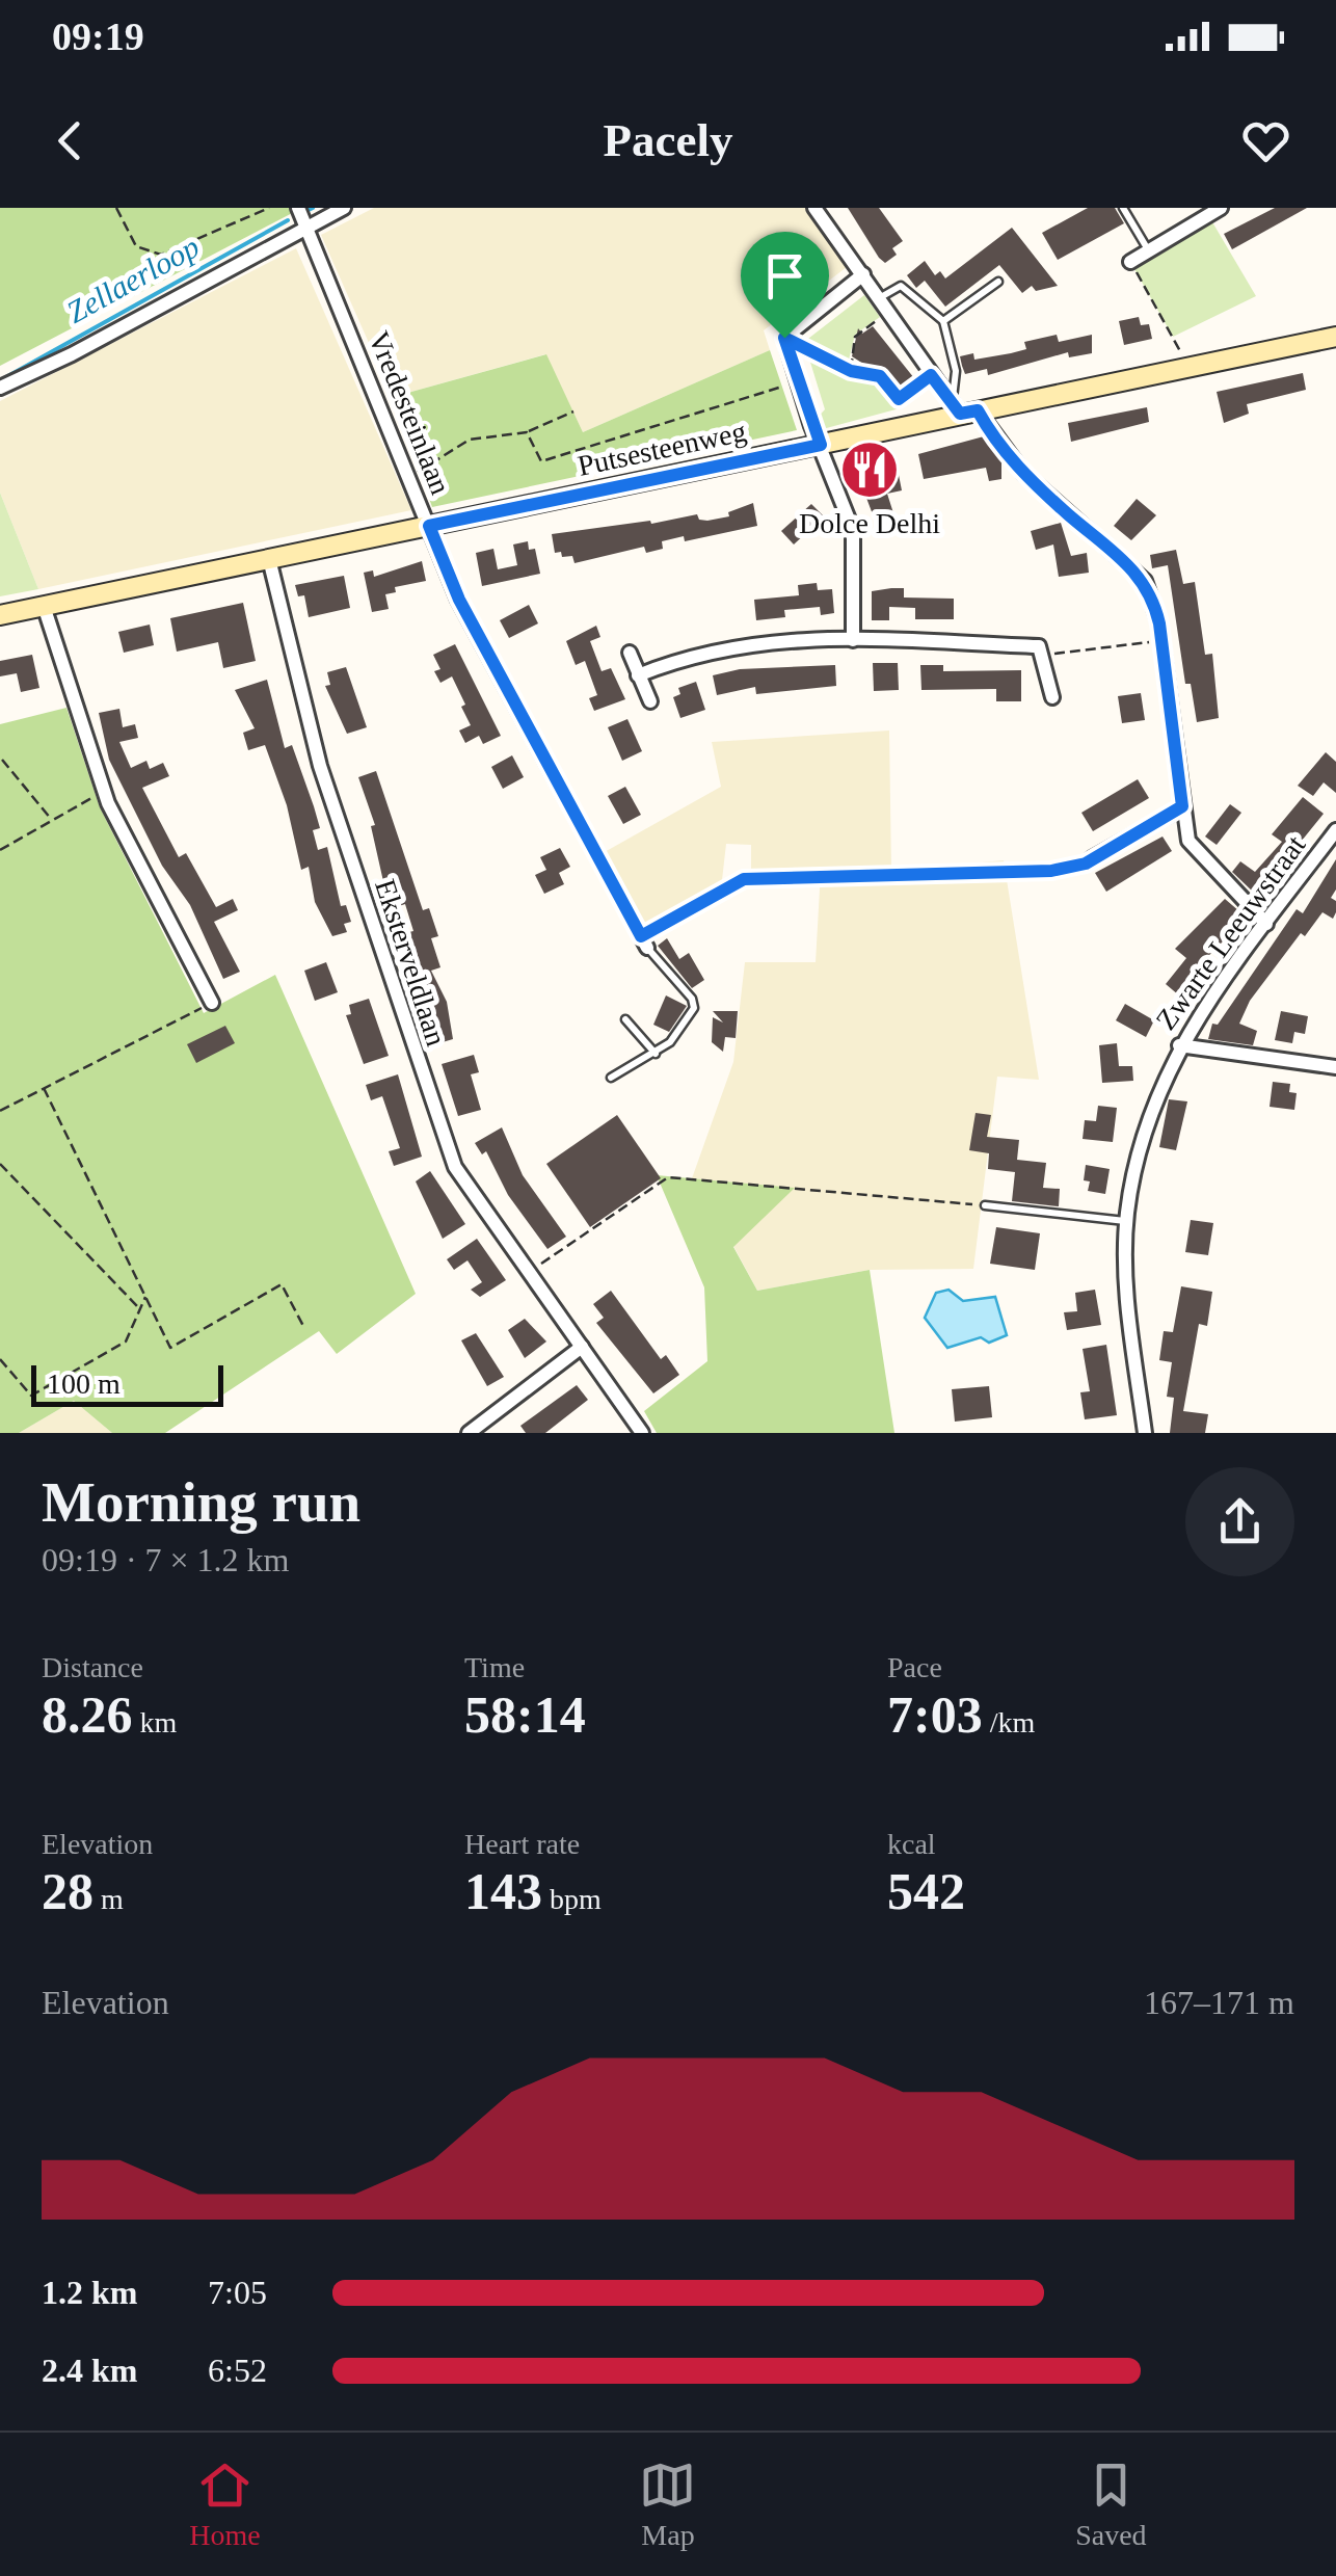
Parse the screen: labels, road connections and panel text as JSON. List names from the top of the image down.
{
  "streets": {
    "main road": ["Putsesteenweg"],
    "street": ["Vredesteinlaan", "Zwarte Leeuwstraat", "Eksterveldlaan"]
  },
  "crossings": [
    ["Vredesteinlaan", "Putsesteenweg"],
    ["Putsesteenweg", "Eksterveldlaan"]
  ],
  "water": ["Zellaerloop"],
  "places": {
    "restaurant": ["Dolce Delhi"]
  },
  "scale_bar": "100 m",
  "page": {
    "status": "09:19",
    "header": "Pacely",
    "scale": "100 m",
    "heading": ["Morning run", "09:19 · 7 × 1.2 km"],
    "stats": [
      ["Distance", "8.26 km"],
      ["Time", "58:14"],
      ["Pace", "7:03 /km"],
      ["Elevation", "28 m"],
      ["Heart rate", "143 bpm"],
      ["kcal", "542"]
    ],
    "chart": ["Elevation", "167–171 m"],
    "list": [
      {
        "name": "1.2 km",
        "note": "7:05"
      },
      {
        "name": "2.4 km",
        "note": "6:52"
      }
    ],
    "tabs": ["Home", "Map", "Saved"]
  }
}
